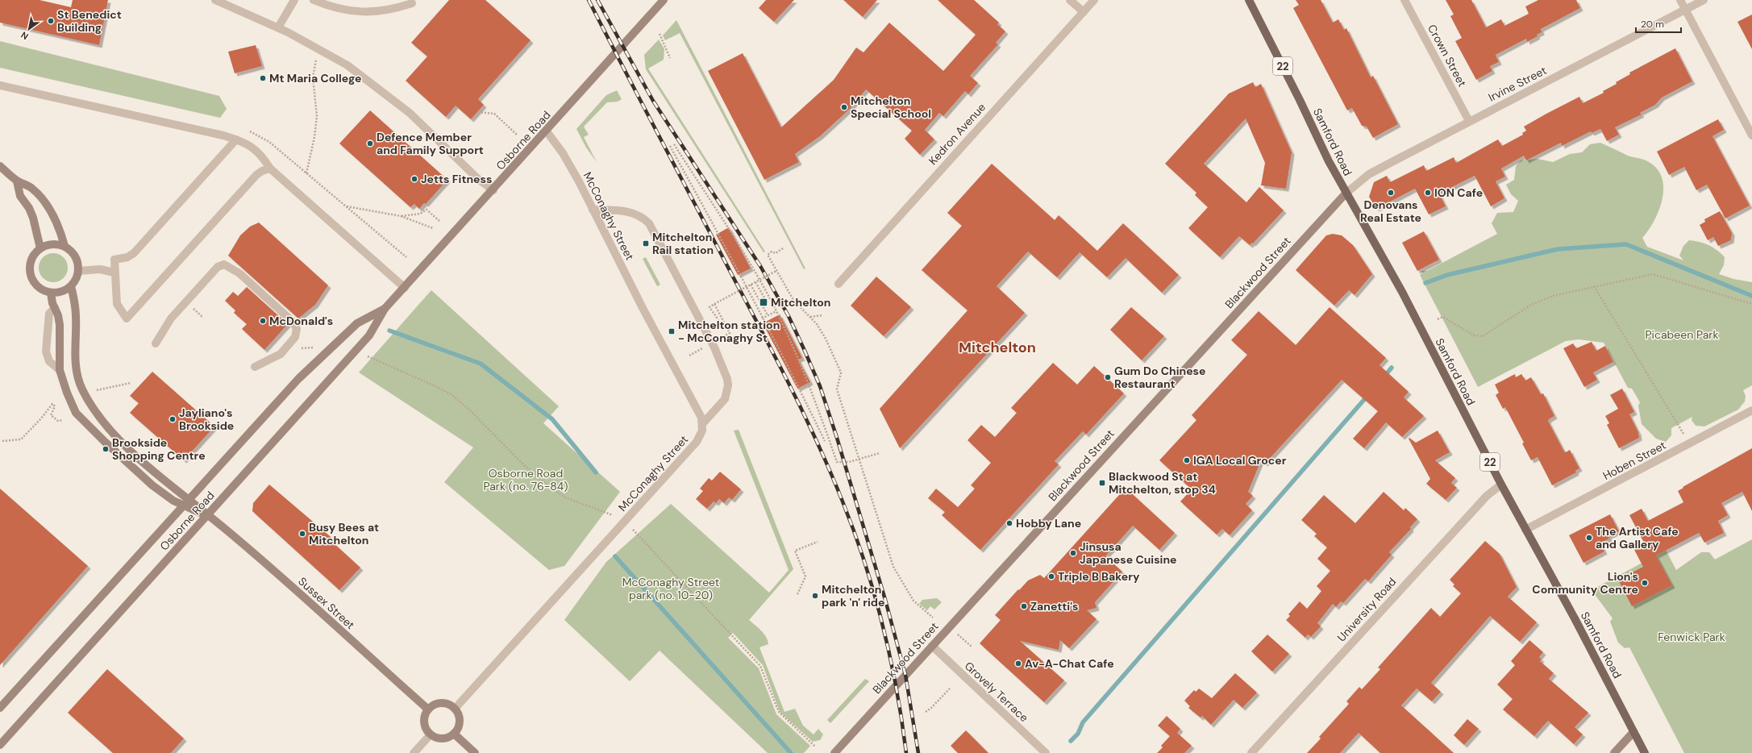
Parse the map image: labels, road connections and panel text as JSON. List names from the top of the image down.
{
  "streets": {
    "main road": ["22", "Samford Road"],
    "street": [
      "Crown Street",
      "Irvine Street",
      "Kedron Avenue",
      "Osborne Road",
      "McConaghy Street",
      "Blackwood Street",
      "Hoben Street",
      "Sussex Street",
      "University Road",
      "Grovely Terrace"
    ]
  },
  "crossings": [
    ["Crown Street", "Irvine Street"],
    ["Irvine Street", "Samford Road"],
    ["Irvine Street", "Blackwood Street"],
    ["Osborne Road", "McConaghy Street"],
    ["Osborne Road", "Sussex Street"],
    ["Samford Road", "Blackwood Street"],
    ["Samford Road", "Hoben Street"],
    ["Samford Road", "University Road"],
    ["McConaghy Street", "Sussex Street"],
    ["Blackwood Street", "Grovely Terrace"]
  ],
  "districts": ["Mitchelton"],
  "parks": [
    "Picabeen Park",
    "Osborne Road Park (no. 76-84)",
    "McConaghy Street park (no. 10-20)",
    "Fenwick Park"
  ],
  "places": {
    "other": [
      "St Benedict Building",
      "Mt Maria College",
      "Mitchelton Special School",
      "Defence Member and Family Support",
      "Jetts Fitness",
      "Denovans Real Estate",
      "ION Cafe",
      "McDonald's",
      "Gum Do Chinese Restaurant",
      "Jayliano's Brookside",
      "Brookside Shopping Centre",
      "IGA Local Grocer",
      "Hobby Lane",
      "Busy Bees at Mitchelton",
      "The Artist Cafe and Gallery",
      "Jinsusa Japanese Cuisine",
      "Triple B Bakery",
      "Lion's Community Centre",
      "Mitchelton park 'n' ride",
      "Zanetti's",
      "Av-A-Chat Cafe"
    ],
    "transit": [
      "Mitchelton Rail station",
      "Mitchelton",
      "Mitchelton station - McConaghy St",
      "Blackwood St at Mitchelton, stop 34"
    ]
  },
  "scale_bar": "20 m",
  "north": "bottom left"
}
